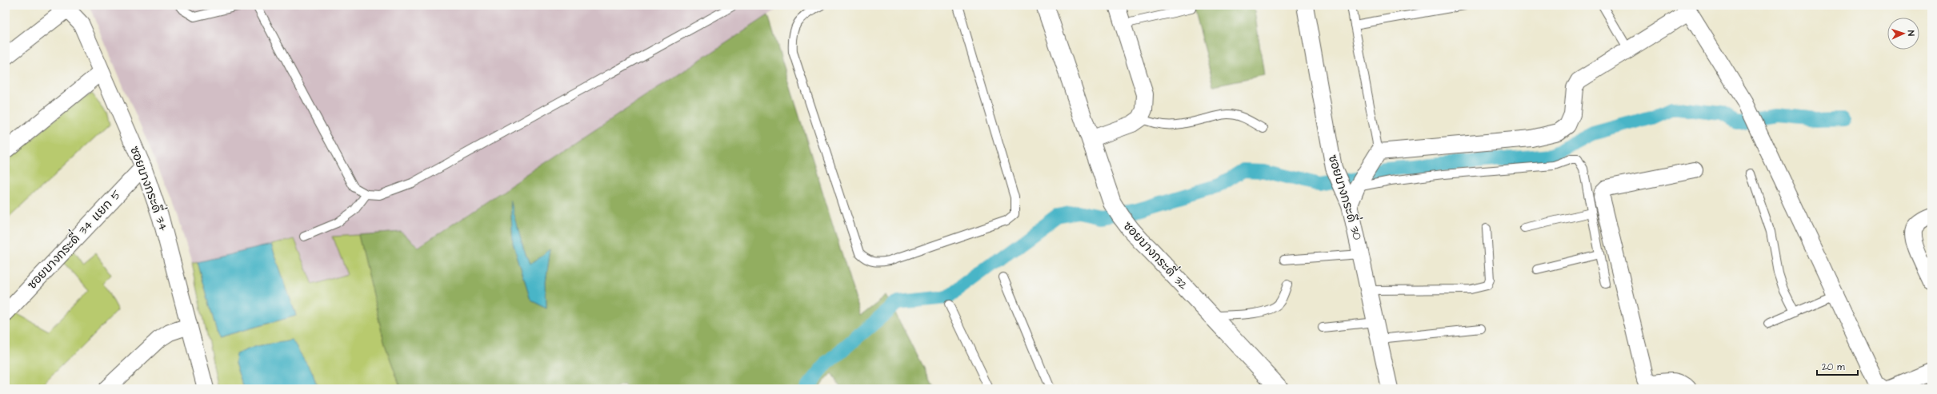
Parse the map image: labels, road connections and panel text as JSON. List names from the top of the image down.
{
  "streets": {
    "street": [
      "ซอยบางกระดี่ 34",
      "ซอยบางกระดี่ 30",
      "ซอยบางกระดี่ 34 แยก 5",
      "ซอยบางกระดี่ 32"
    ]
  },
  "crossings": [
    ["ซอยบางกระดี่ 34", "ซอยบางกระดี่ 34 แยก 5"]
  ],
  "scale_bar": "20 m",
  "north": "right"
}
